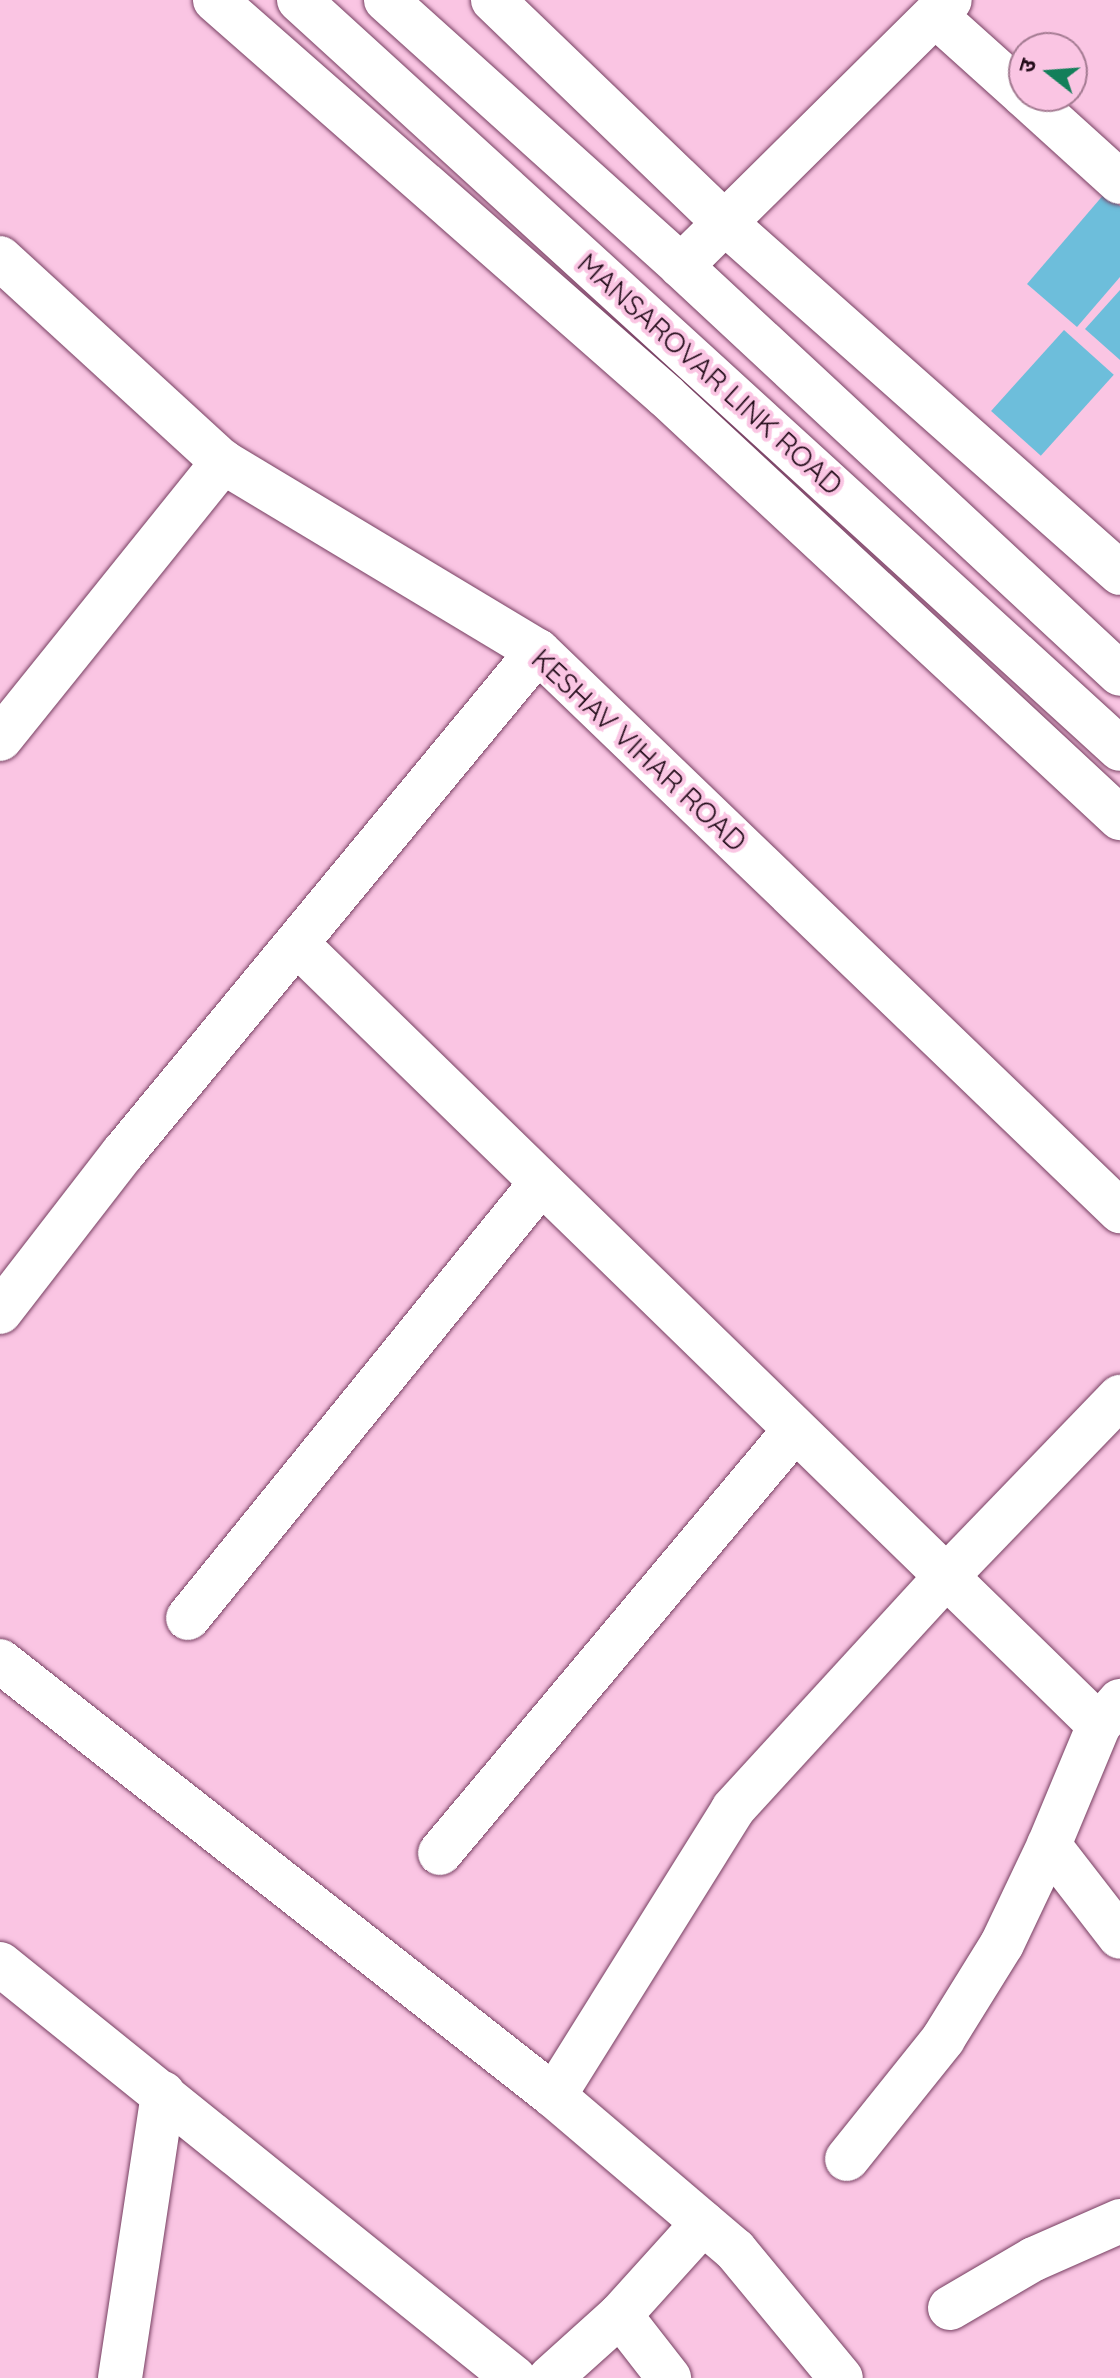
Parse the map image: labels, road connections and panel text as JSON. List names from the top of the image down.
{
  "streets": {
    "street": ["MANSAROVAR LINK ROAD", "KESHAV VIHAR ROAD"]
  },
  "north": "left"
}
